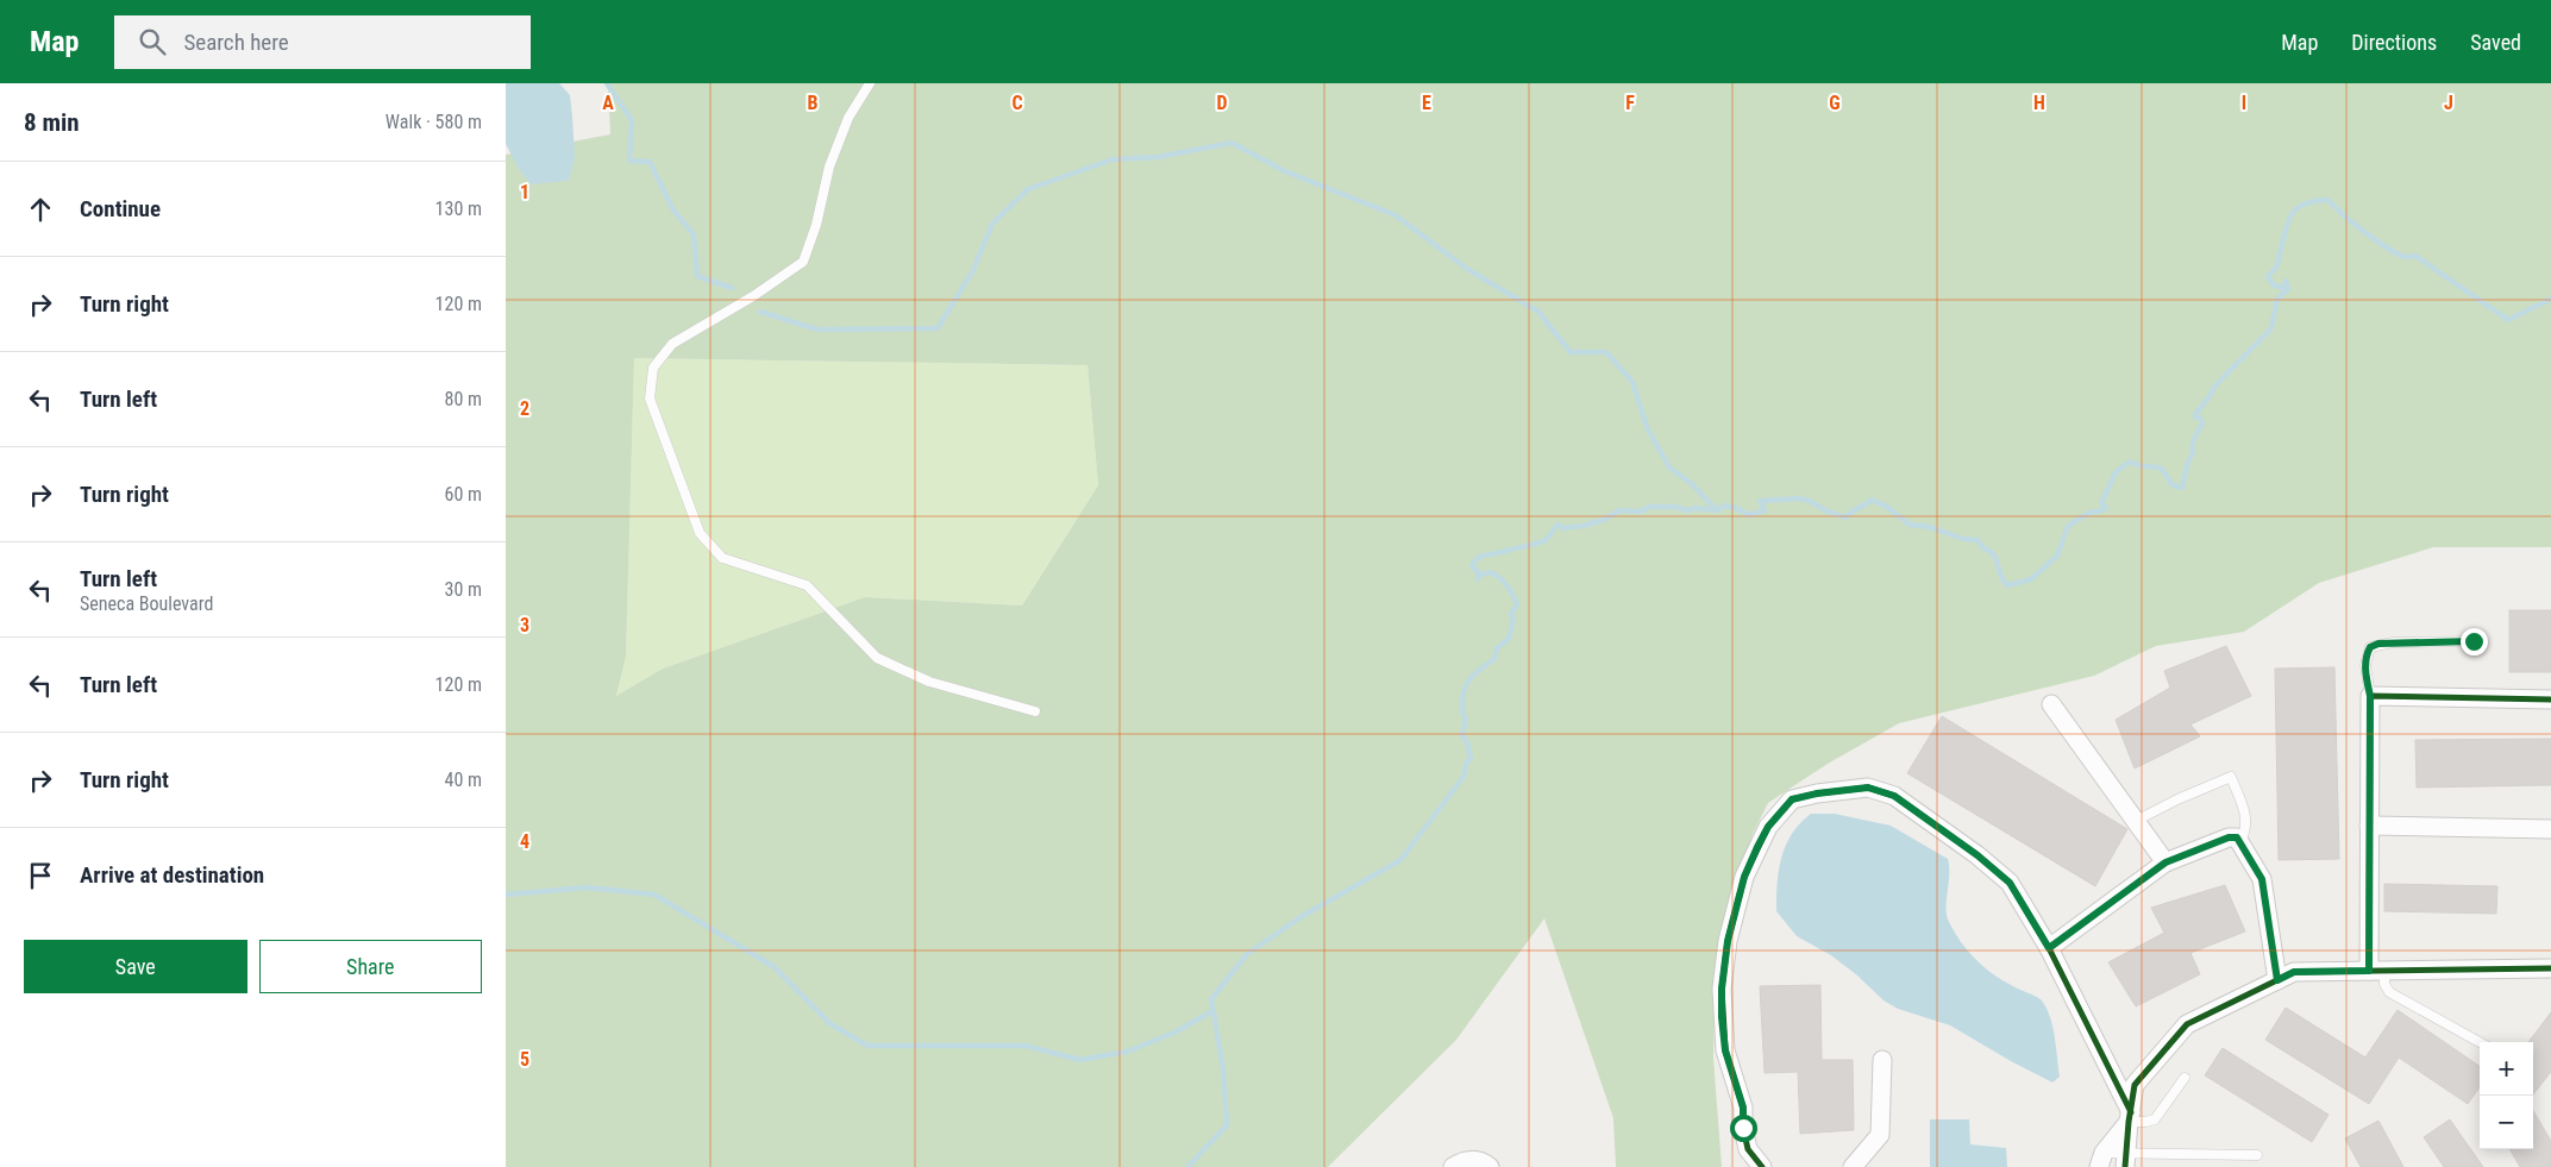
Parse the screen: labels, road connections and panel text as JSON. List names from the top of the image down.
{
  "page": {
    "header": "Map",
    "search": "Search here",
    "nav": ["Map", "Directions", "Saved"],
    "heading": ["8 min", "Walk · 580 m"],
    "list": [
      ["Continue", "130 m"],
      ["Turn right", "120 m"],
      ["Turn left", "80 m"],
      ["Turn right", "60 m"],
      ["Turn left", "Seneca Boulevard", "30 m"],
      ["Turn left", "120 m"],
      ["Turn right", "40 m"],
      "Arrive at destination"
    ],
    "buttons": ["Save", "Share"],
    "map_buttons": ["+", "−"]
  },
  "grid": {
    "columns": [
      "A",
      "B",
      "C",
      "D",
      "E",
      "F",
      "G",
      "H",
      "I",
      "J"
    ],
    "rows": [
      "1",
      "2",
      "3",
      "4",
      "5"
    ]
  }
}
